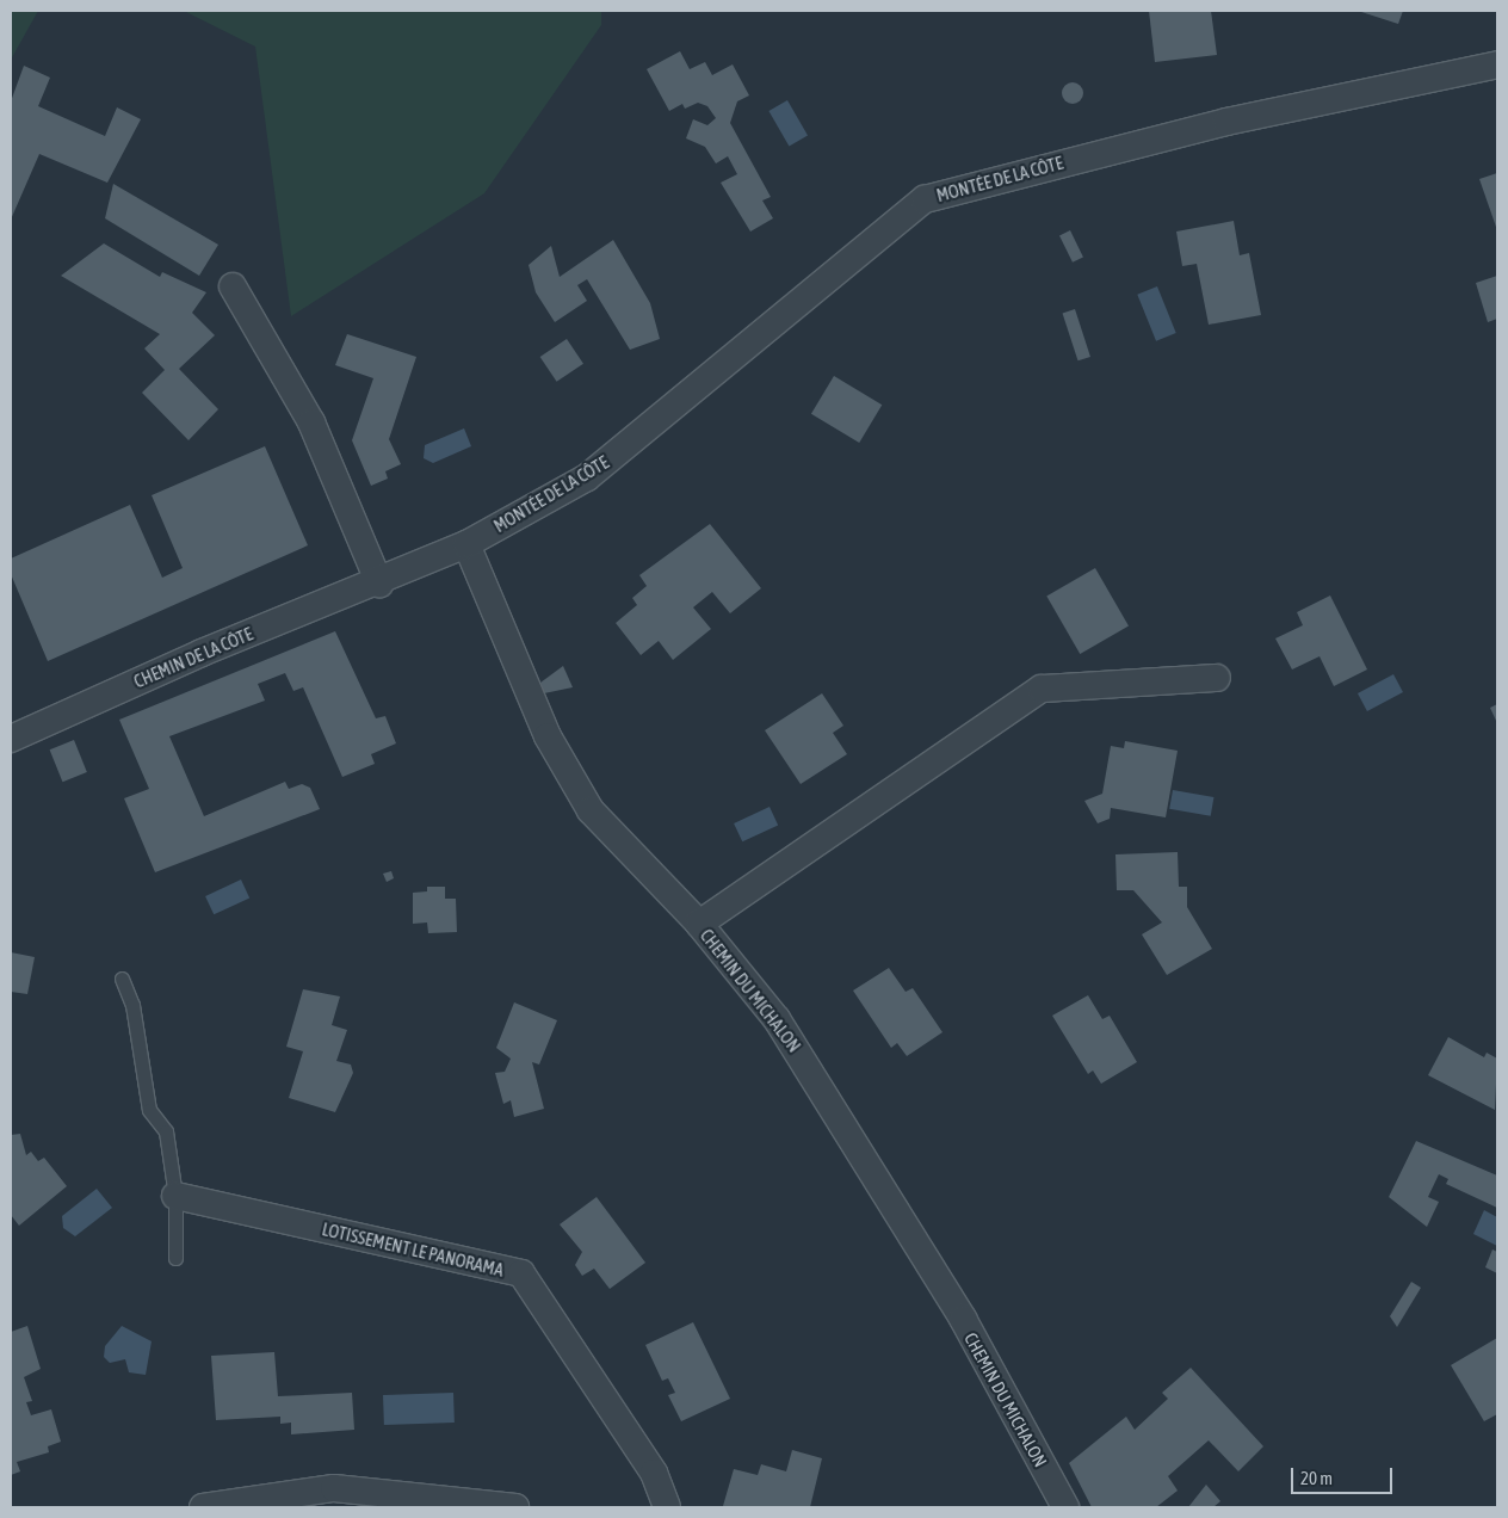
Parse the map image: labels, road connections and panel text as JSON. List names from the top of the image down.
{
  "streets": {
    "street": [
      "MONTÉE DE LA CÔTE",
      "CHEMIN DE LA CÔTE",
      "CHEMIN DU MICHALON",
      "LOTISSEMENT LE PANORAMA"
    ]
  },
  "crossings": [
    ["MONTÉE DE LA CÔTE", "CHEMIN DE LA CÔTE"],
    ["MONTÉE DE LA CÔTE", "CHEMIN DU MICHALON"],
    ["CHEMIN DE LA CÔTE", "CHEMIN DU MICHALON"]
  ],
  "scale_bar": "20 m"
}
